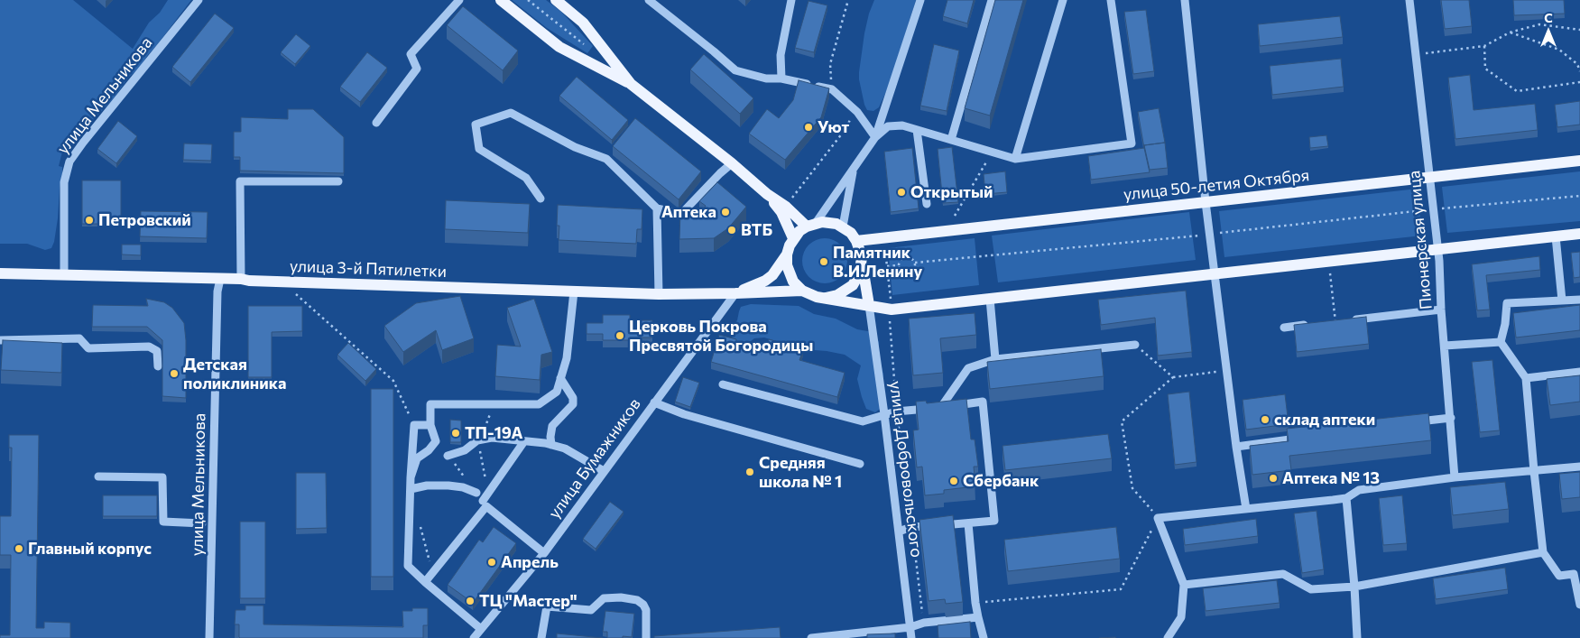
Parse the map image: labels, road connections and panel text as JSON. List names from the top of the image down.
{
  "streets": {
    "main road": ["улица 50-летия Октября", "улица 3-й Пятилетки"],
    "street": [
      "улица Мельникова",
      "Пионерская улица",
      "улица Бумажников",
      "улица Добровольского"
    ]
  },
  "crossings": [
    ["улица Мельникова", "улица 3-й Пятилетки"],
    ["улица 50-летия Октября", "Пионерская улица"],
    ["улица 50-летия Октября", "улица 3-й Пятилетки"],
    ["улица 3-й Пятилетки", "улица Бумажников"]
  ],
  "places": [
    "Уют",
    "Открытый",
    "Аптека",
    "Петровский",
    "ВТБ",
    "Памятник В.И.Ленину",
    "Церковь Покрова Пресвятой Богородицы",
    "Детская поликлиника",
    "склад аптеки",
    "ТП-19А",
    "Средняя школа № 1",
    "Аптека № 13",
    "Сбербанк",
    "Главный корпус",
    "Апрель",
    "ТЦ \"Мастер\""
  ],
  "north": "top"
}
